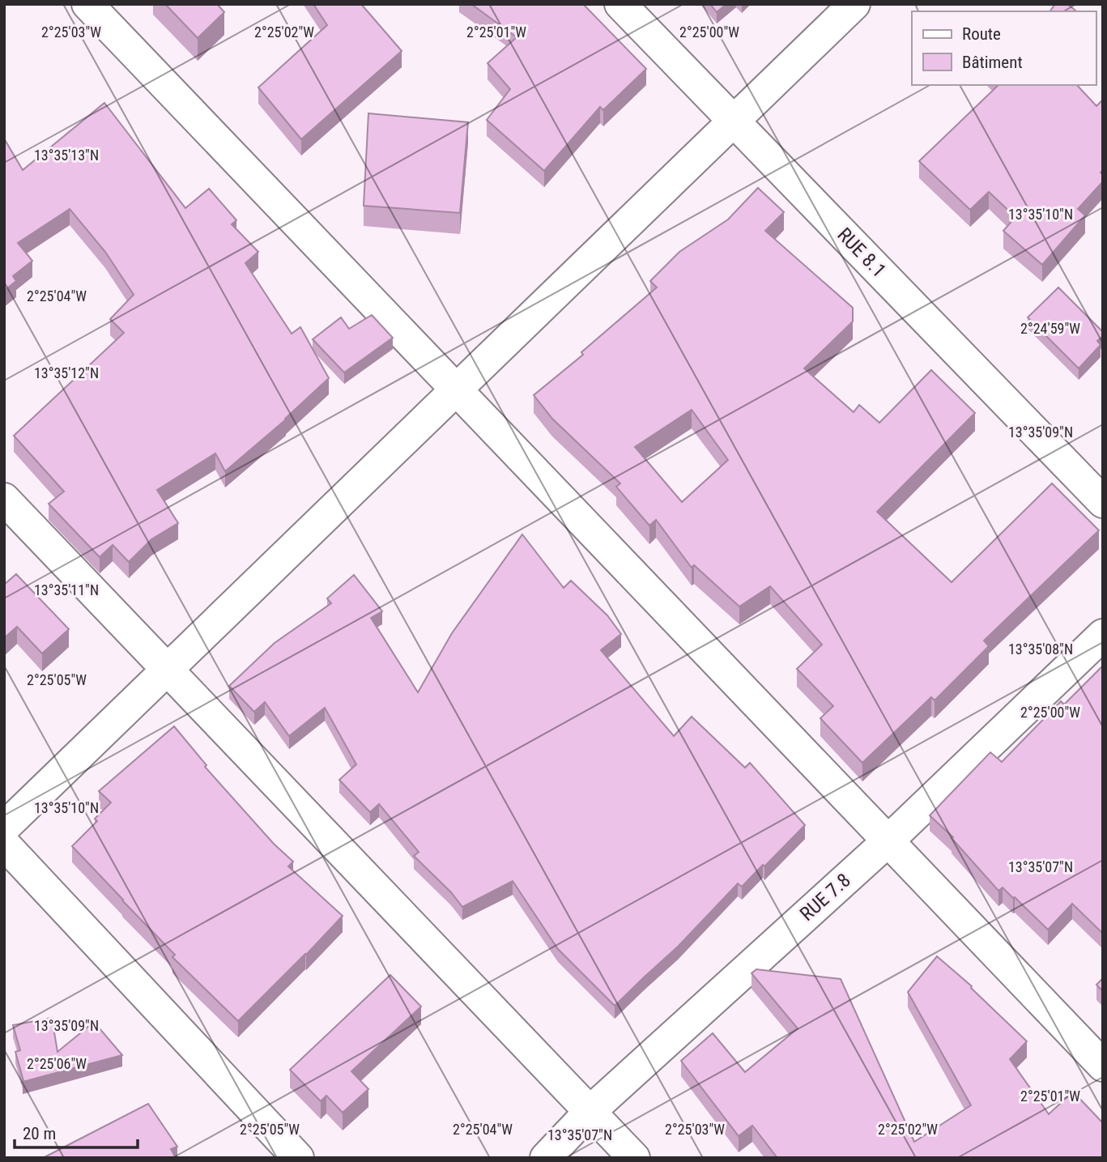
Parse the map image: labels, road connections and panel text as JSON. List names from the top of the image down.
{
  "streets": {
    "street": ["RUE 8.1", "RUE 7.8"]
  },
  "legend": ["Route", "Bâtiment"],
  "scale_bar": "20 m",
  "coordinates": [
    "2°25'03\"W",
    "2°25'02\"W",
    "2°25'01\"W",
    "2°25'00\"W",
    "13°35'13\"N",
    "13°35'10\"N",
    "2°25'04\"W",
    "2°24'59\"W",
    "13°35'12\"N",
    "13°35'09\"N",
    "13°35'11\"N",
    "13°35'08\"N",
    "2°25'05\"W",
    "13°35'07\"N",
    "2°25'06\"W"
  ]
}
